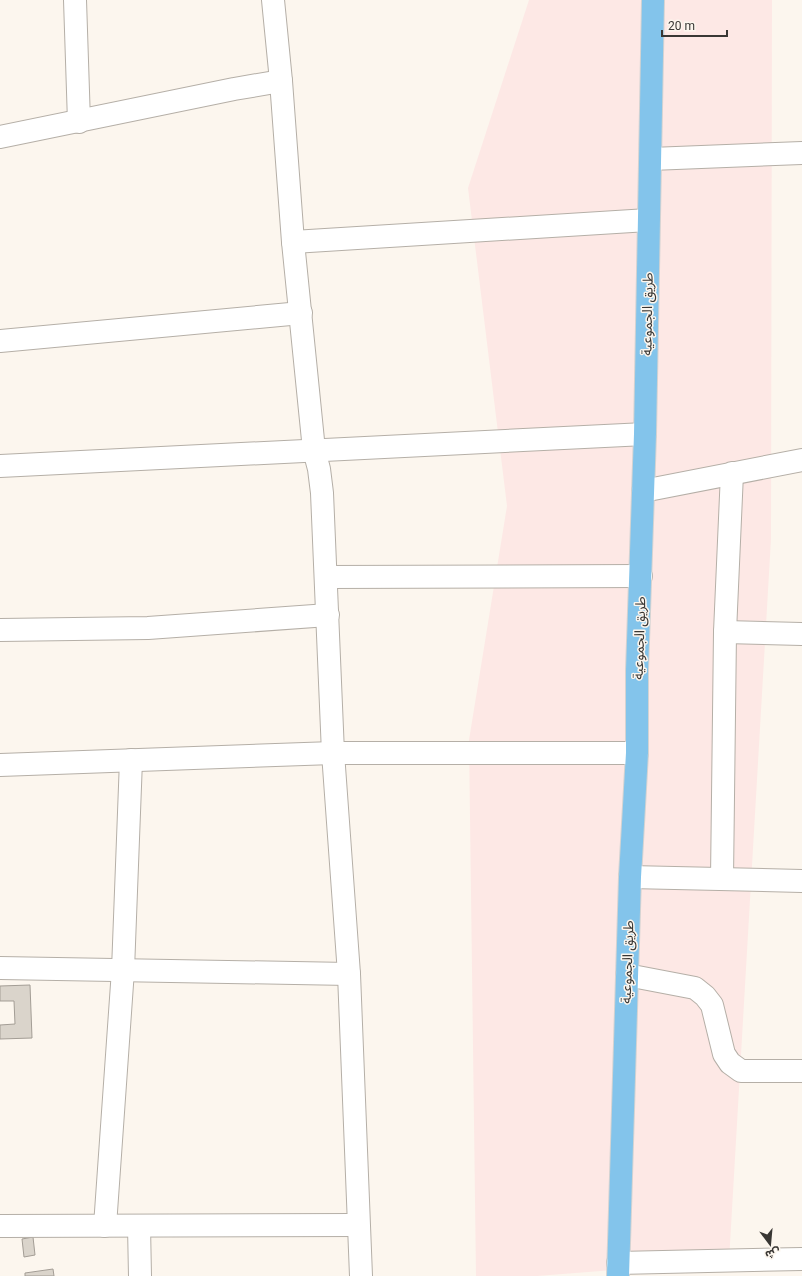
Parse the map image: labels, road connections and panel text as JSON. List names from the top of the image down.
{
  "streets": {
    "main road": ["طريق الجموعية"]
  },
  "scale_bar": "20 m",
  "north": "bottom"
}
